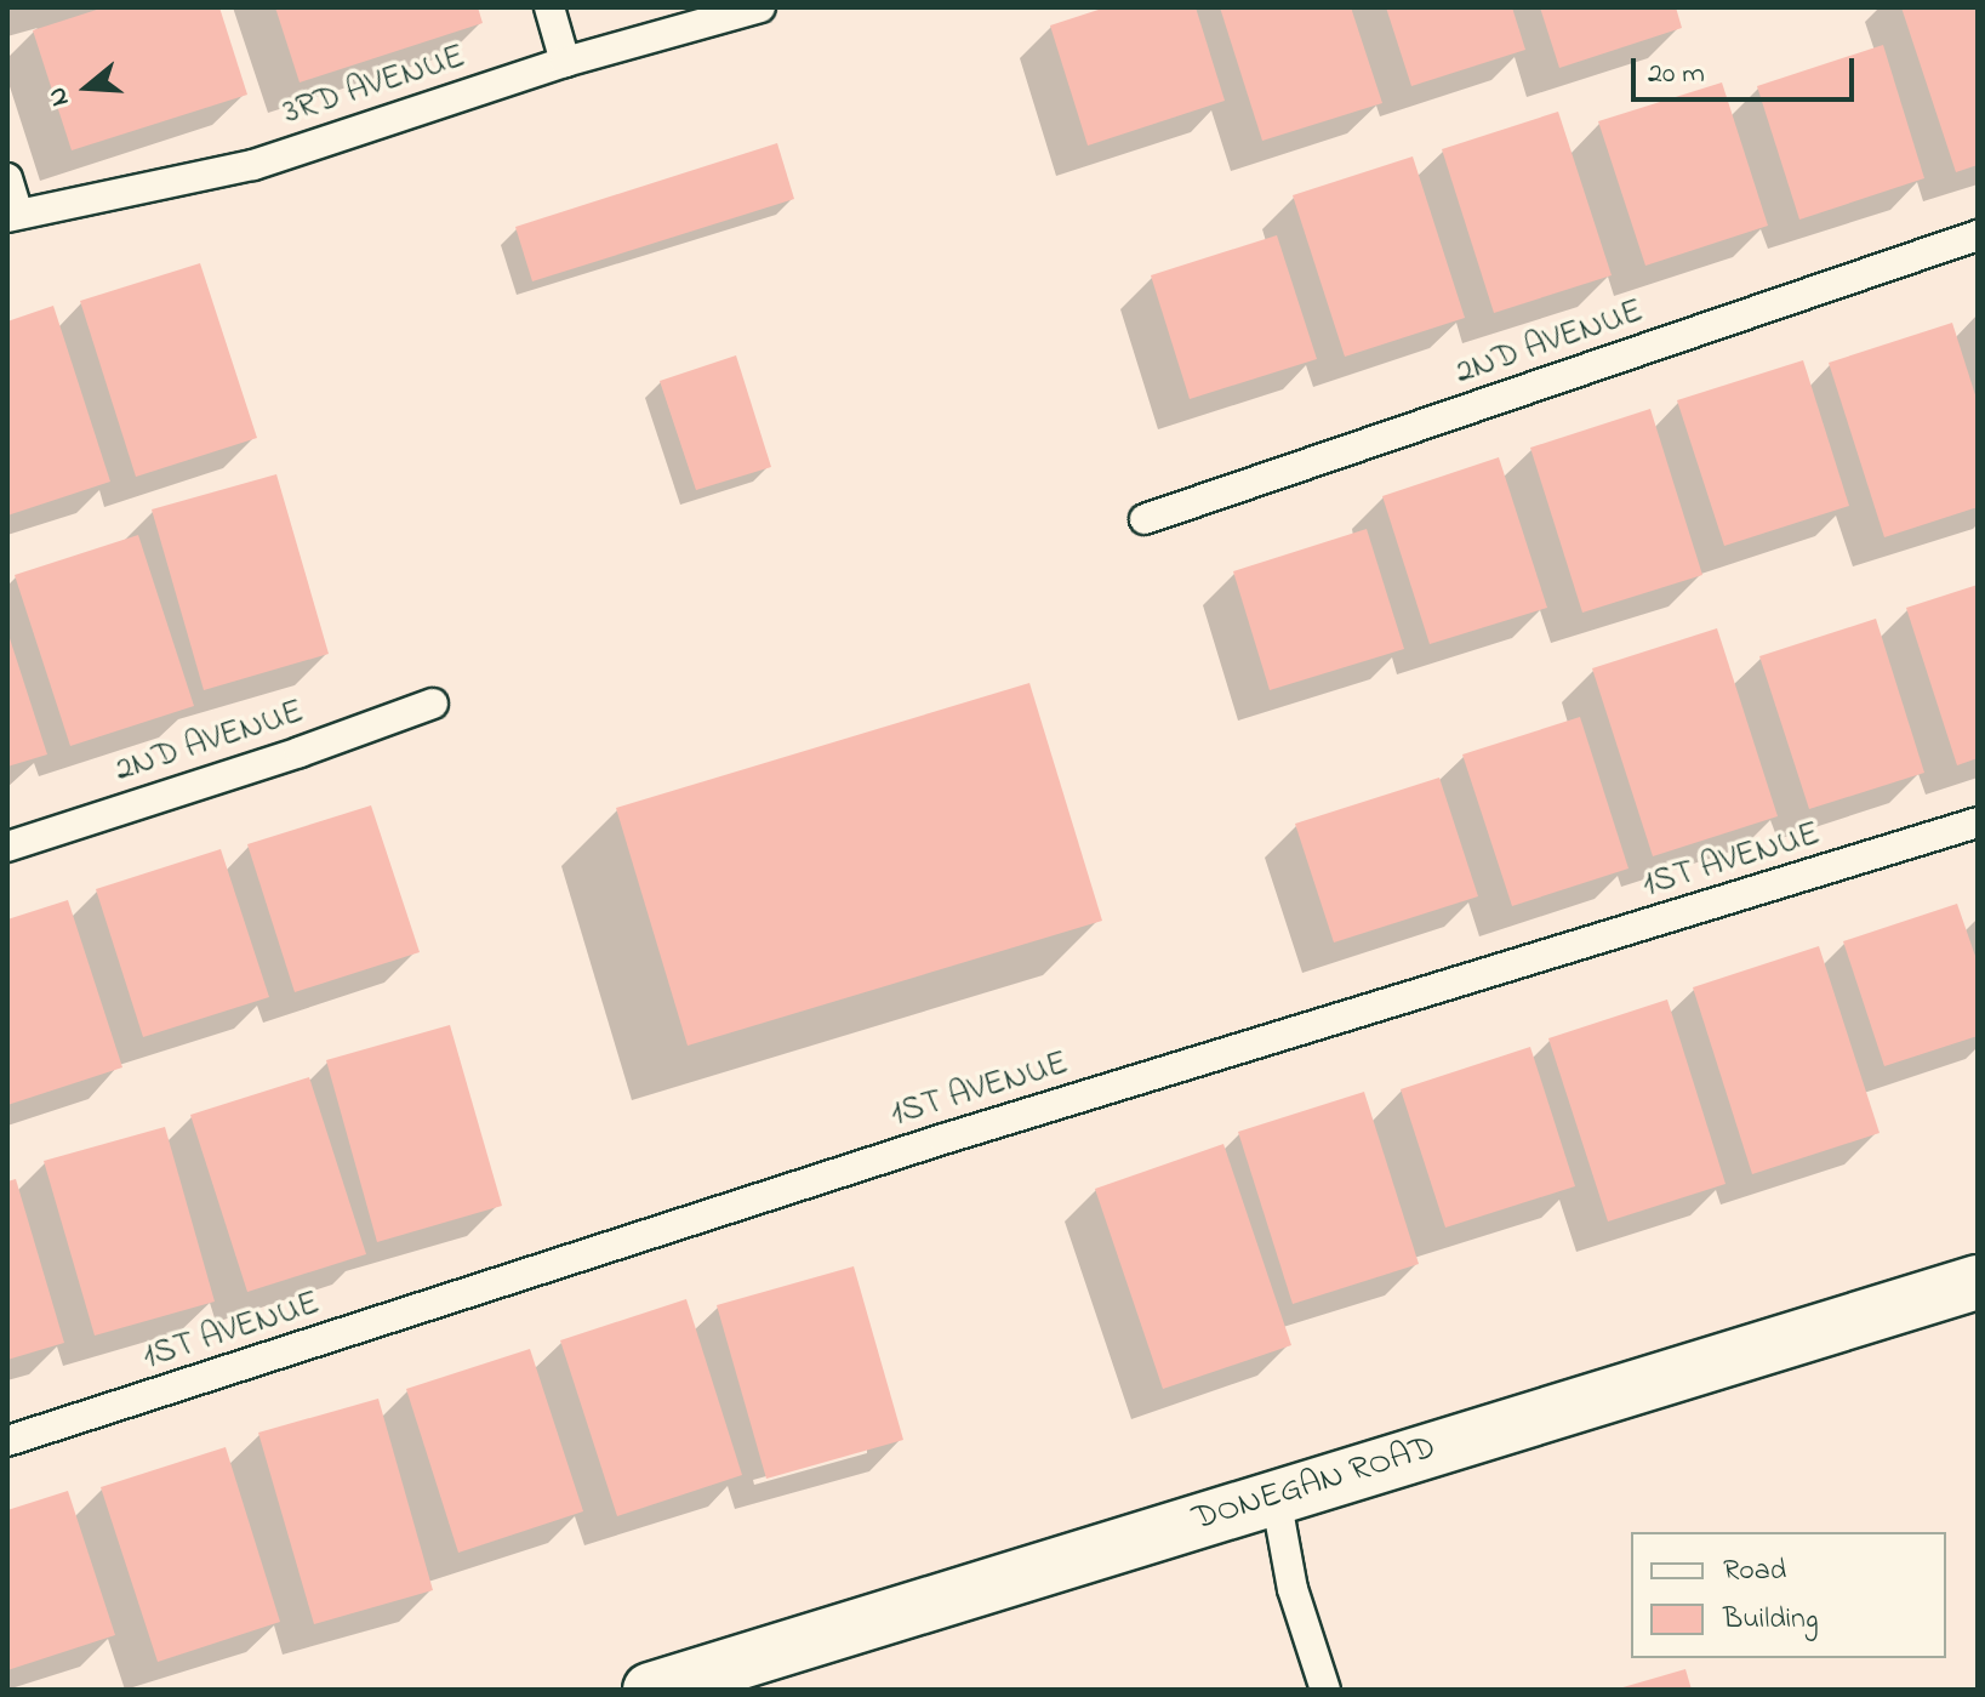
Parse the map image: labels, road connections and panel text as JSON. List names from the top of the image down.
{
  "streets": {
    "street": ["DONEGAN ROAD"],
    "lane": ["3RD AVENUE", "2ND AVENUE", "1ST AVENUE"]
  },
  "legend": ["Road", "Building"],
  "scale_bar": "20 m",
  "north": "left"
}
